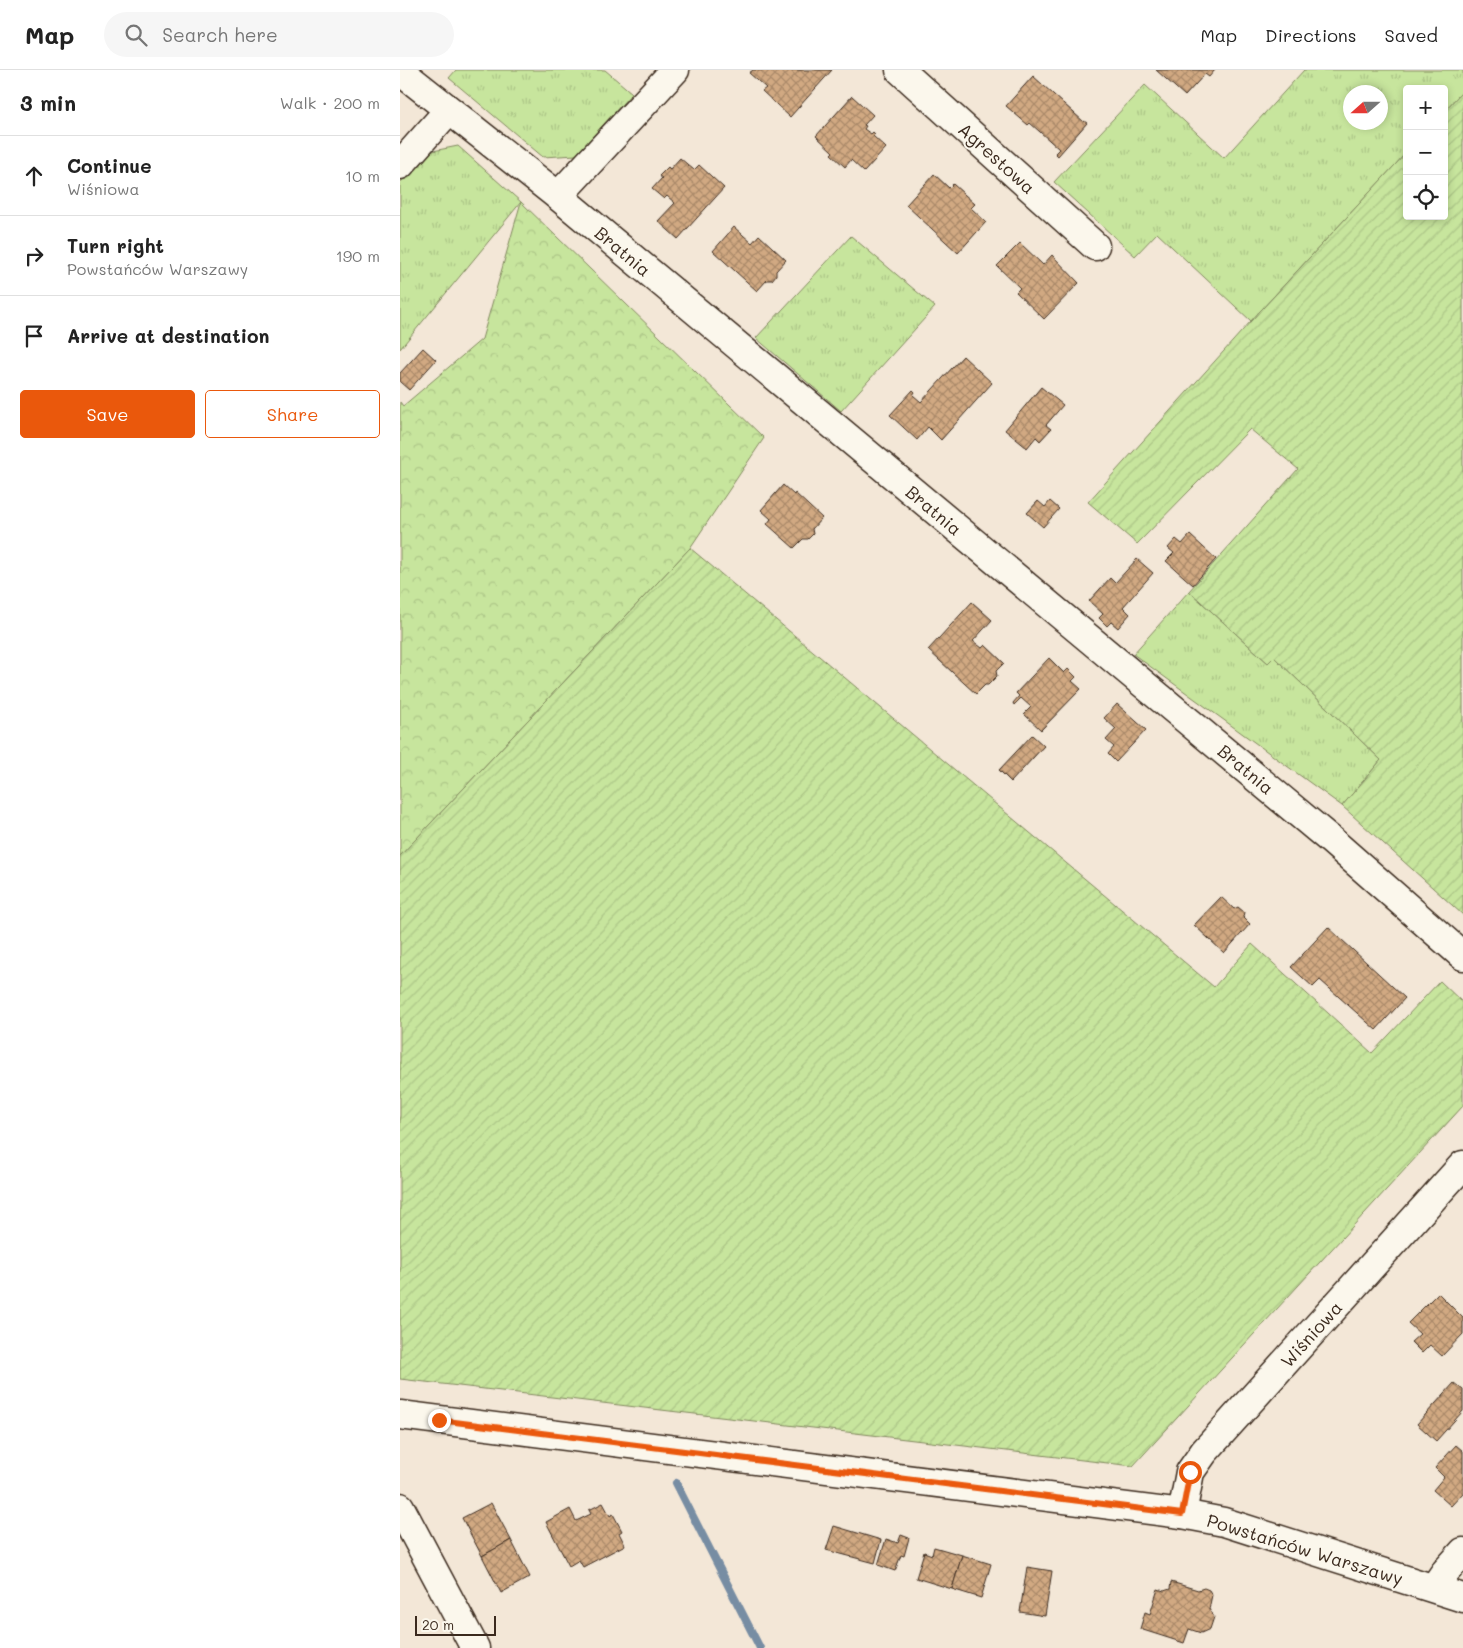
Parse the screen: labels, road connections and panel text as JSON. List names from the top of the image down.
{
  "streets": {
    "street": [
      "Agrestowa",
      "Bratnia",
      "Wiśniowa",
      "Powstańców Warszawy"
    ]
  },
  "crossings": [
    ["Wiśniowa", "Powstańców Warszawy"]
  ],
  "scale_bar": "20 m",
  "north": "left",
  "page": {
    "header": "Map",
    "search": "Search here",
    "nav": ["Map", "Directions", "Saved"],
    "heading": ["3 min", "Walk · 200 m"],
    "map_buttons": ["+", "−"],
    "list": [
      ["Continue", "Wiśniowa", "10 m"],
      ["Turn right", "Powstańców Warszawy", "190 m"],
      "Arrive at destination"
    ],
    "buttons": ["Save", "Share"],
    "scale": "20 m"
  }
}
